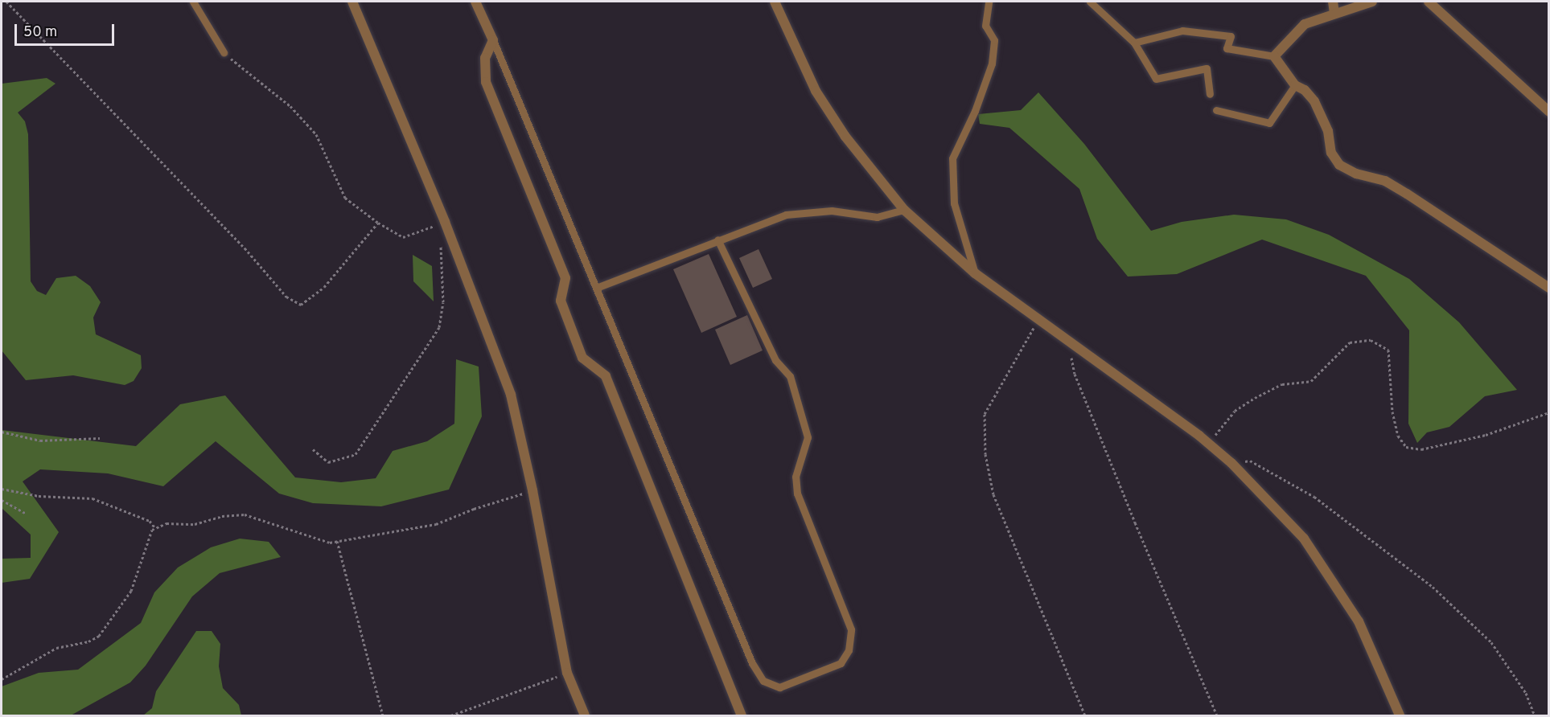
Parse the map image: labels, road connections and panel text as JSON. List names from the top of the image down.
{
  "scale_bar": "50 m"
}
